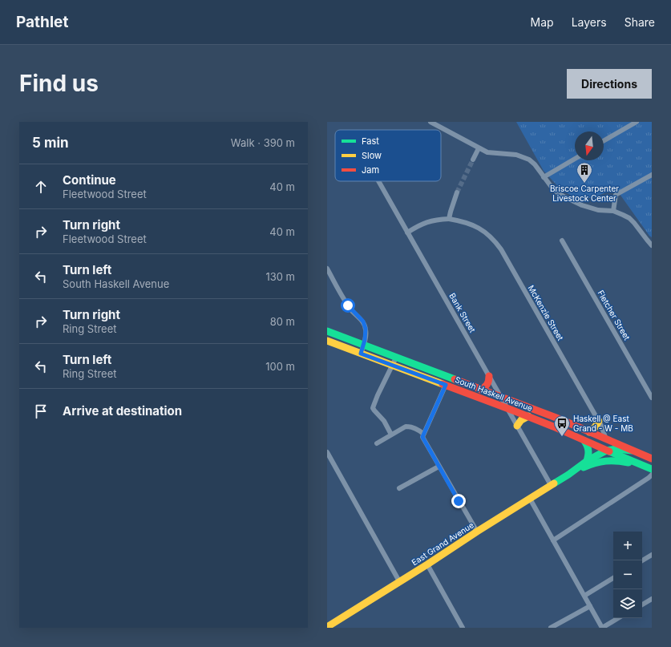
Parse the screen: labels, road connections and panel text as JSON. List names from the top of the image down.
{
  "streets": {
    "main road": ["South Haskell Avenue", "East Grand Avenue"],
    "street": ["Bank Street", "McKenzie Street", "Fletcher Street"]
  },
  "crossings": [
    ["Bank Street", "McKenzie Street"],
    ["Bank Street", "South Haskell Avenue"],
    ["Bank Street", "East Grand Avenue"],
    ["McKenzie Street", "South Haskell Avenue"],
    ["South Haskell Avenue", "East Grand Avenue"]
  ],
  "places": {
    "building": ["Briscoe Carpenter Livestock Center"],
    "bus stop": ["Haskell @ East Grand - W - MB"]
  },
  "legend": ["Fast", "Slow", "Jam"],
  "north": "bottom",
  "page": {
    "header": "Pathlet",
    "nav": ["Map", "Layers", "Share"],
    "buttons": "Directions",
    "title": "Find us",
    "heading": ["5 min", "Walk · 390 m"],
    "list": [
      ["Continue", "Fleetwood Street", "40 m"],
      ["Turn right", "Fleetwood Street", "40 m"],
      ["Turn left", "South Haskell Avenue", "130 m"],
      ["Turn right", "Ring Street", "80 m"],
      ["Turn left", "Ring Street", "100 m"],
      "Arrive at destination"
    ],
    "map_buttons": ["+", "−"]
  }
}
